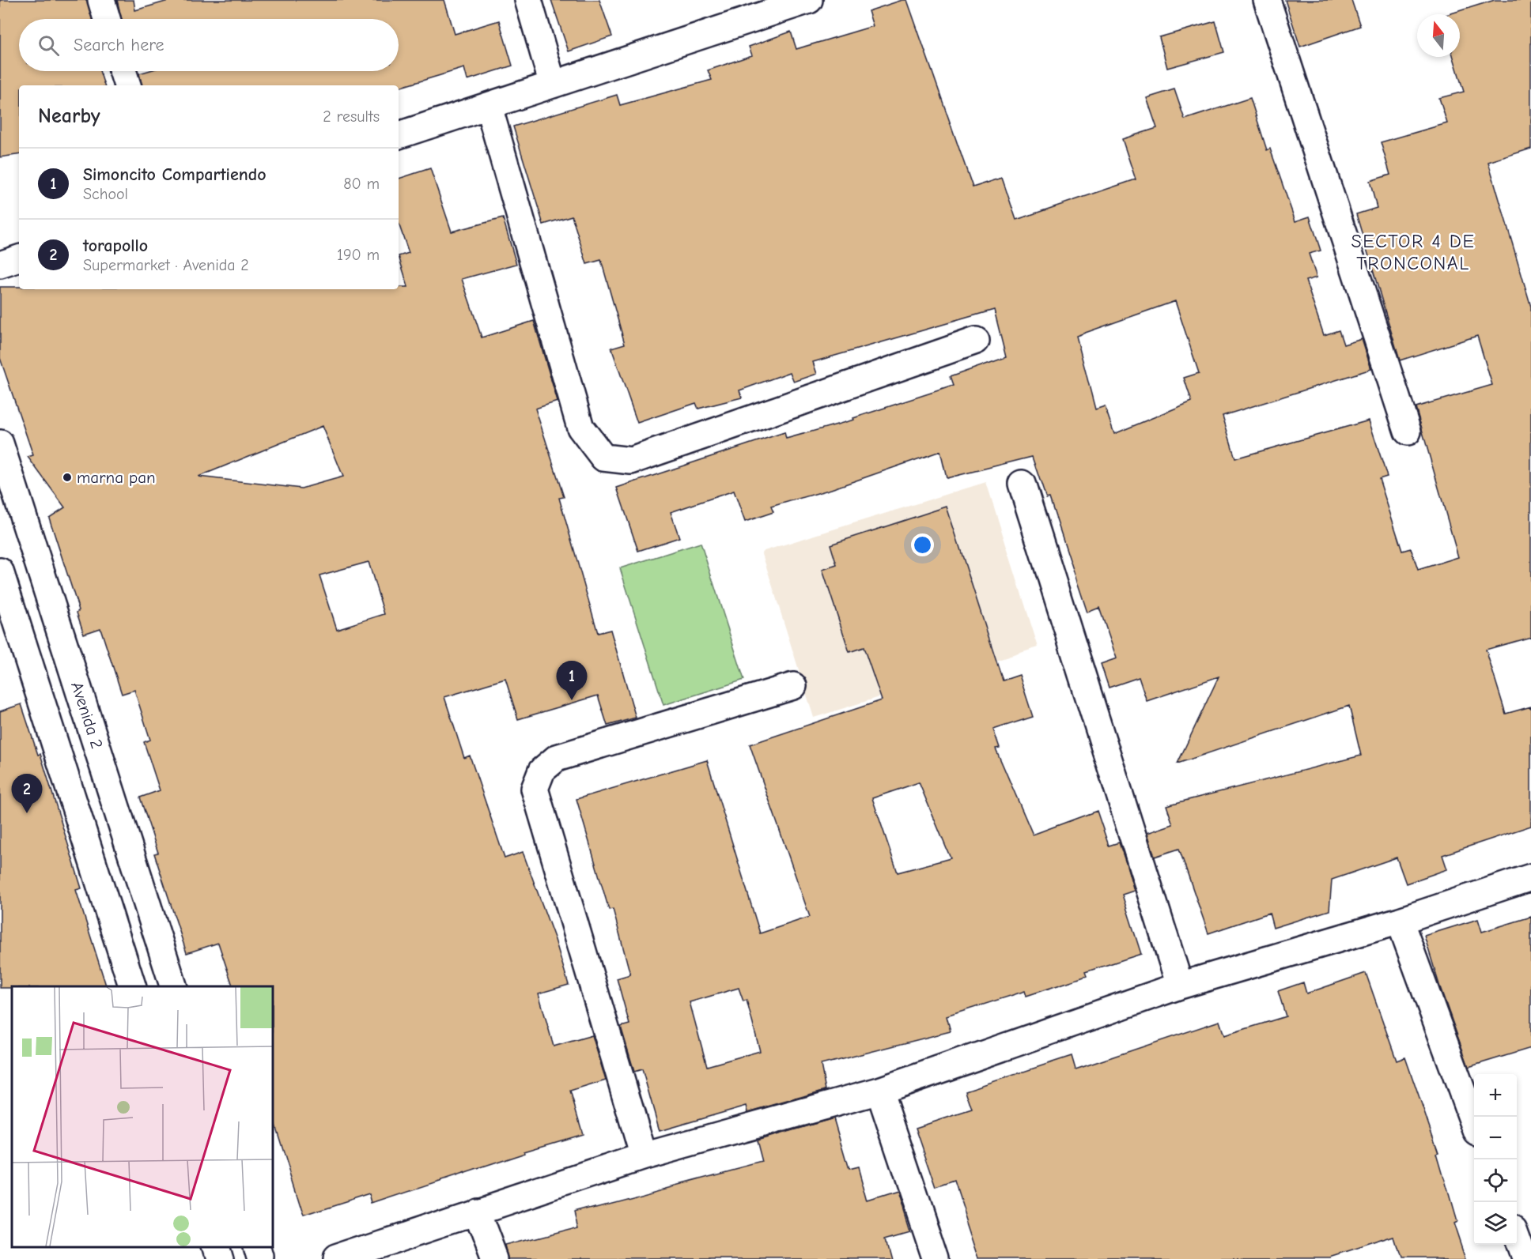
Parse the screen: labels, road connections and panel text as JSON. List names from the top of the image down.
{
  "streets": {
    "street": ["Avenida 2"]
  },
  "districts": ["SECTOR 4 DE TRONCONAL"],
  "places": ["marna pan"],
  "north": "top",
  "page": {
    "search": "Search here",
    "heading": ["Nearby", "2 results"],
    "list": [
      {
        "mark": "1",
        "name": "Simoncito Compartiendo",
        "note": "School",
        "value": "80 m"
      },
      {
        "mark": "2",
        "name": "torapollo",
        "note": "Supermarket · Avenida 2",
        "value": "190 m"
      }
    ],
    "pins": ["1", "2"],
    "map_buttons": ["+", "−"]
  }
}
